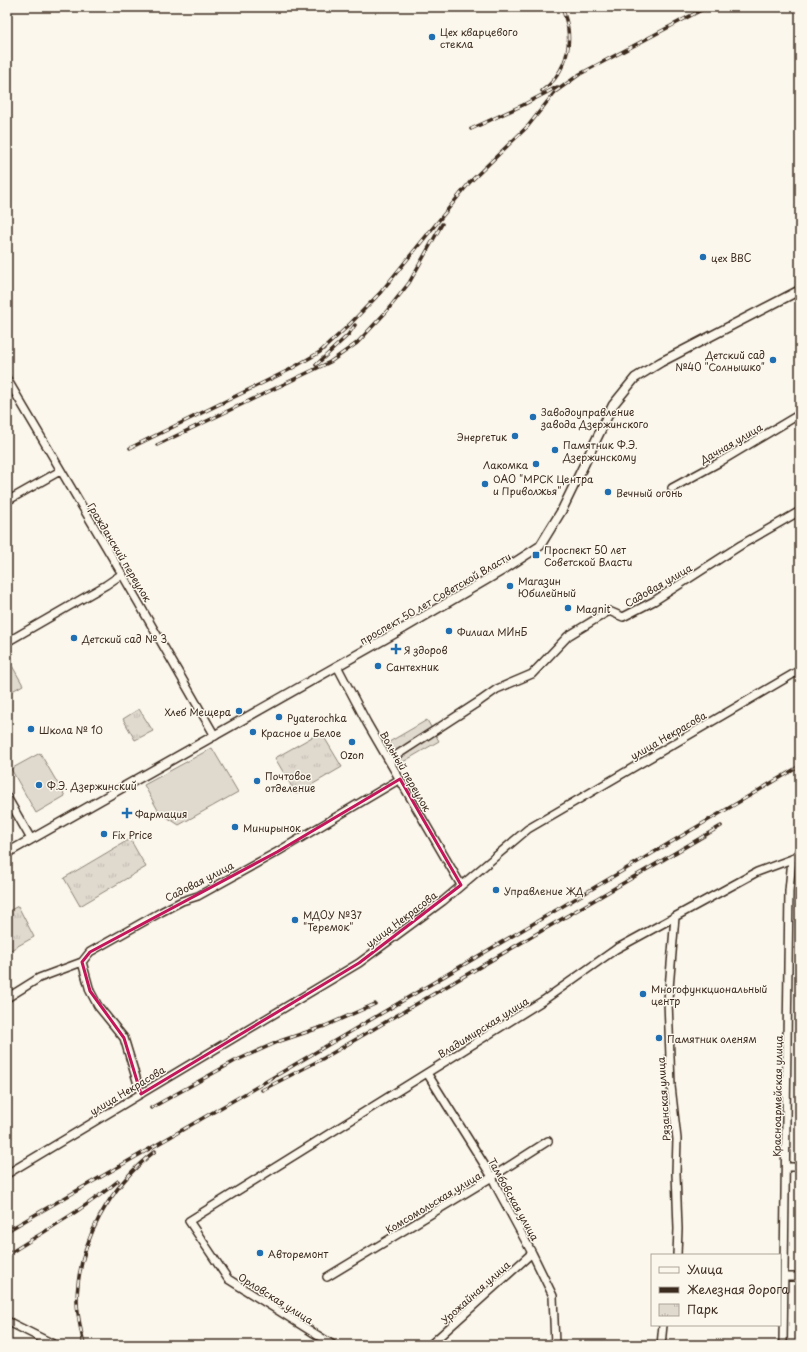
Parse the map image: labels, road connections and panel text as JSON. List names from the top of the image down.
{
  "streets": {
    "main road": ["проспект 50 лет Советской Власти"],
    "street": [
      "Дачная улица",
      "Гражданский переулок",
      "Садовая улица",
      "улица Некрасова",
      "Вольный переулок",
      "Владимирская улица",
      "Красноармейская улица",
      "Рязанская улица",
      "Тамбовская улица",
      "Комсомольская улица",
      "Урожайная улица",
      "Орловская улица"
    ]
  },
  "crossings": [
    ["Гражданский переулок", "проспект 50 лет Советской Власти"],
    ["Садовая улица", "Вольный переулок"],
    ["проспект 50 лет Советской Власти", "Вольный переулок"],
    ["улица Некрасова", "Вольный переулок"],
    ["Владимирская улица", "Красноармейская улица"],
    ["Владимирская улица", "Рязанская улица"],
    ["Владимирская улица", "Тамбовская улица"],
    ["Владимирская улица", "Орловская улица"],
    ["Тамбовская улица", "Комсомольская улица"],
    ["Тамбовская улица", "Урожайная улица"]
  ],
  "places": {
    "other": [
      "Цех кварцевого стекла",
      "цех ВВС",
      "Детский сад №40 \"Солнышко\"",
      "Заводоуправление завода Дзержинского",
      "Энергетик",
      "Памятник Ф.Э. Дзержинскому",
      "Лакомка",
      "ОАО \"МРСК Центра и Приволжья\"",
      "Вечный огонь",
      "Магазин Юбилейный",
      "Magnit",
      "Филиал МИнБ",
      "Детский сад № 3",
      "Сантехник",
      "Хлеб Мещера",
      "Pyaterochka",
      "Школа № 10",
      "Красное и Белое",
      "Ozon",
      "Почтовое отделение",
      "Ф.Э. Дзержинский",
      "Минирынок",
      "Fix Price",
      "Управление ЖД",
      "МДОУ №37 \"Теремок\"",
      "Многофункциональный центр",
      "Памятник оленям",
      "Авторемонт"
    ],
    "transit": ["Проспект 50 лет Советской Власти"],
    "health": ["Я здоров", "Фармация"]
  },
  "legend": ["Улица", "Железная дорога", "Парк"]
}
